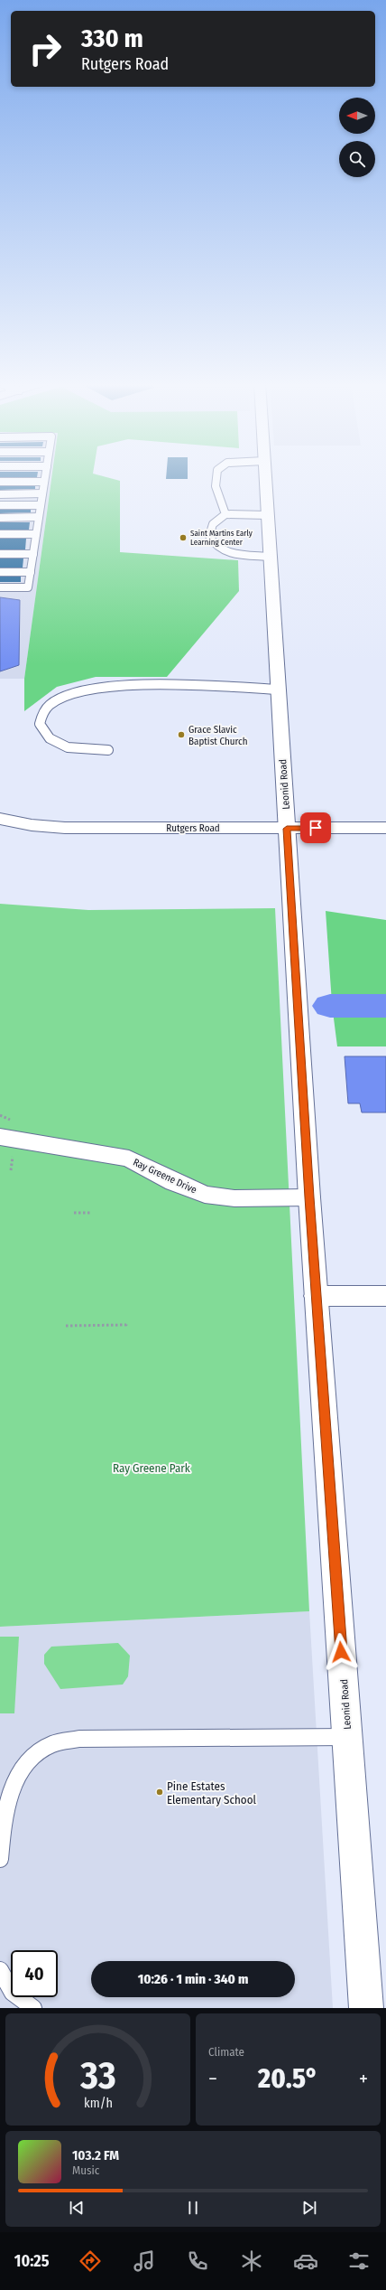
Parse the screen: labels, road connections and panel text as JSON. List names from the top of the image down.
{
  "streets": {
    "street": ["Leonid Road", "Rutgers Road", "Ray Greene Drive"]
  },
  "crossings": [
    ["Leonid Road", "Rutgers Road"],
    ["Leonid Road", "Ray Greene Drive"]
  ],
  "parks": ["Ray Greene Park"],
  "places": ["Saint Martins Early Learning Center", "Grace Slavic Baptist Church", "Pine Estates Elementary School"],
  "north": "left",
  "page": {
    "turn": ["330 m", "Rutgers Road"],
    "limit": "40",
    "trip": "10:26 · 1 min · 340 m",
    "tile": "Climate",
    "heat": ["−", "20.5°", "+"],
    "song": ["103.2 FM", "Music"],
    "tabs": "10:25",
    "gauge": ["33", "km/h"]
  }
}
